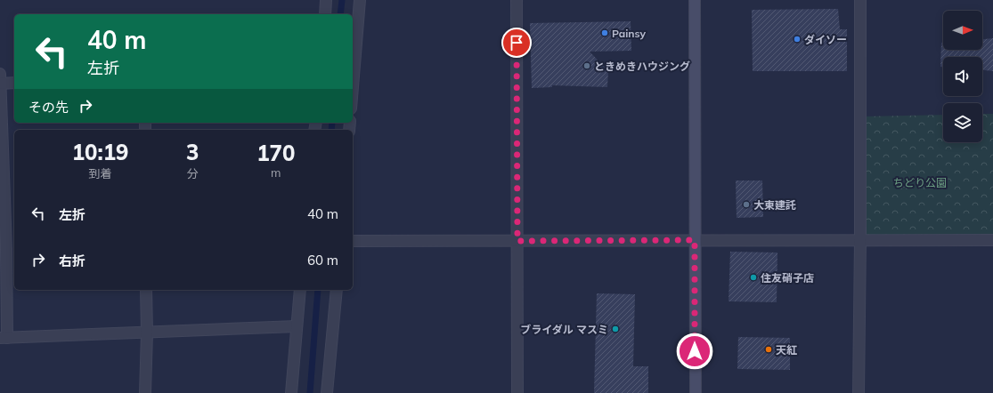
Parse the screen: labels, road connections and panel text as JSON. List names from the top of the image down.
{
  "parks": ["ちどり公園"],
  "places": [
    "Painsy",
    "ダイソー",
    "ときめきハウジング",
    "大東建託",
    "住友硝子店",
    "ブライダル マスミ",
    "天紅"
  ],
  "north": "right",
  "page": {
    "turn": ["40 m", "左折"],
    "then": "その先",
    "eta": [
      "10:19",
      "到着",
      "3",
      "分",
      "170",
      "m"
    ],
    "list": [
      {
        "name": "左折",
        "value": "40 m"
      },
      {
        "name": "右折",
        "value": "60 m"
      }
    ]
  }
}
